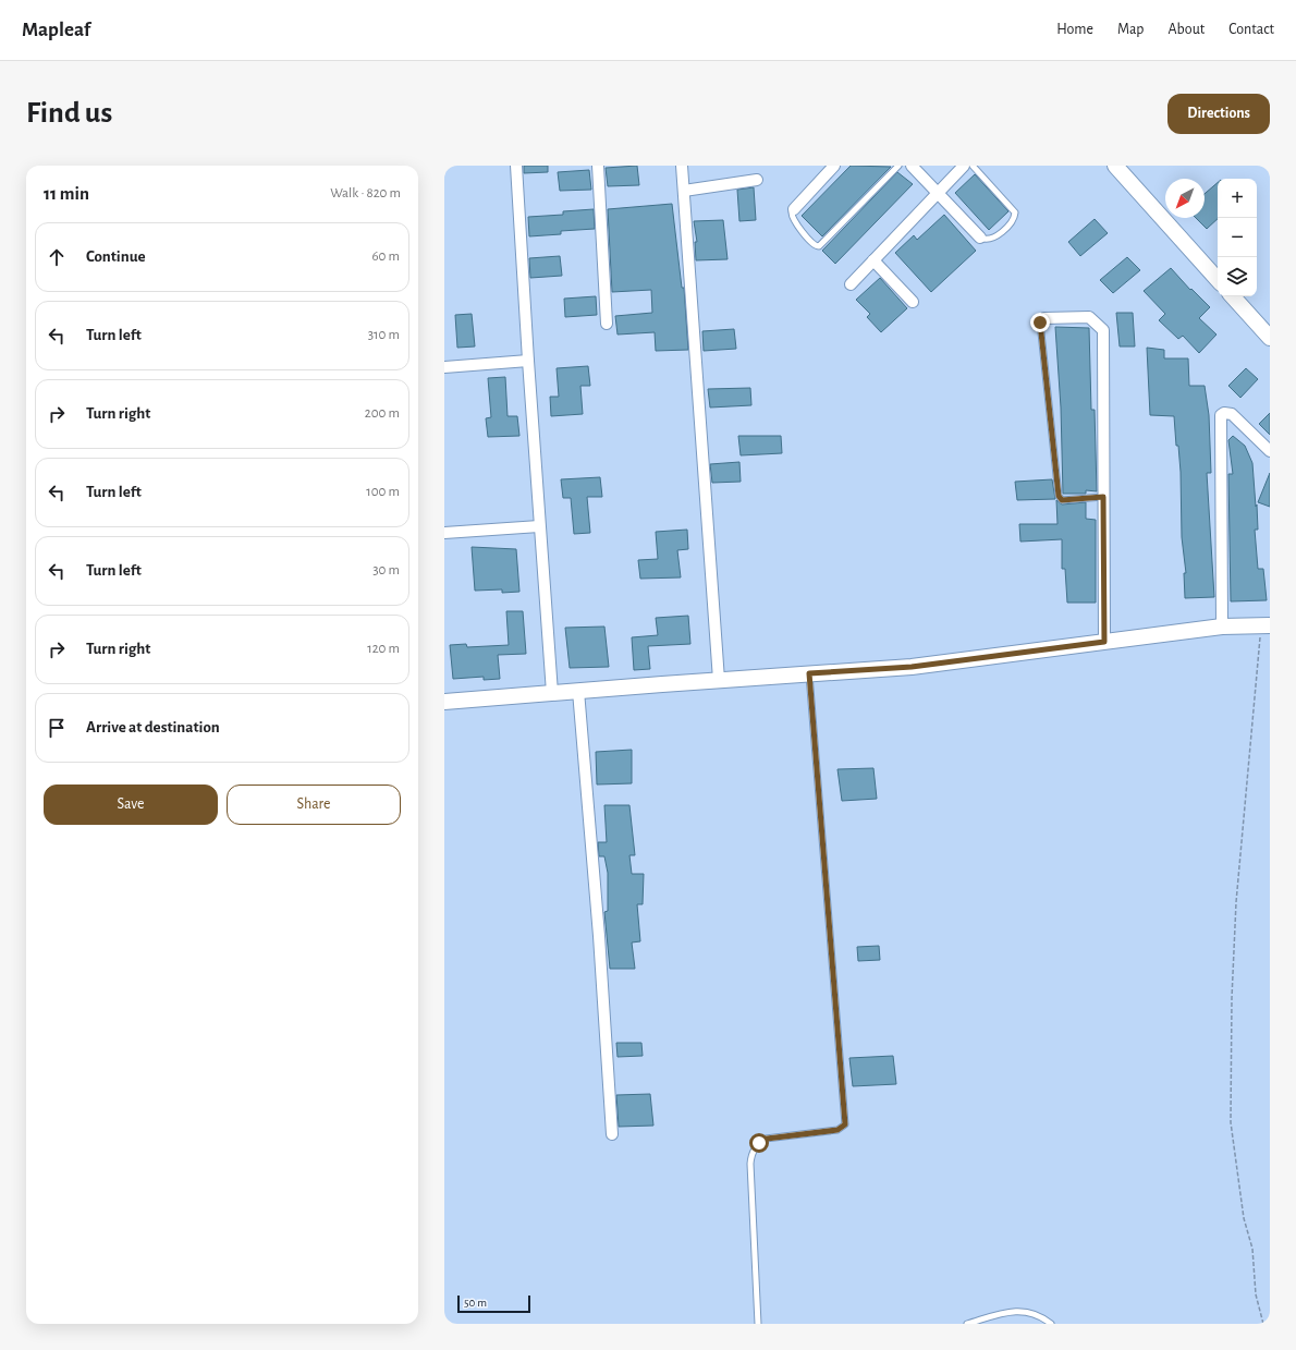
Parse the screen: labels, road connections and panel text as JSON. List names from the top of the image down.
{
  "scale_bar": "50 m",
  "north": "bottom left",
  "page": {
    "header": "Mapleaf",
    "nav": [
      "Home",
      "Map",
      "About",
      "Contact"
    ],
    "buttons": [
      "Directions",
      ["Save", "Share"]
    ],
    "title": "Find us",
    "heading": ["11 min", "Walk · 820 m"],
    "map_buttons": ["+", "−"],
    "list": [
      ["Continue", "60 m"],
      ["Turn left", "310 m"],
      ["Turn right", "200 m"],
      ["Turn left", "100 m"],
      ["Turn left", "30 m"],
      ["Turn right", "120 m"],
      "Arrive at destination"
    ],
    "scale": "50 m"
  }
}
